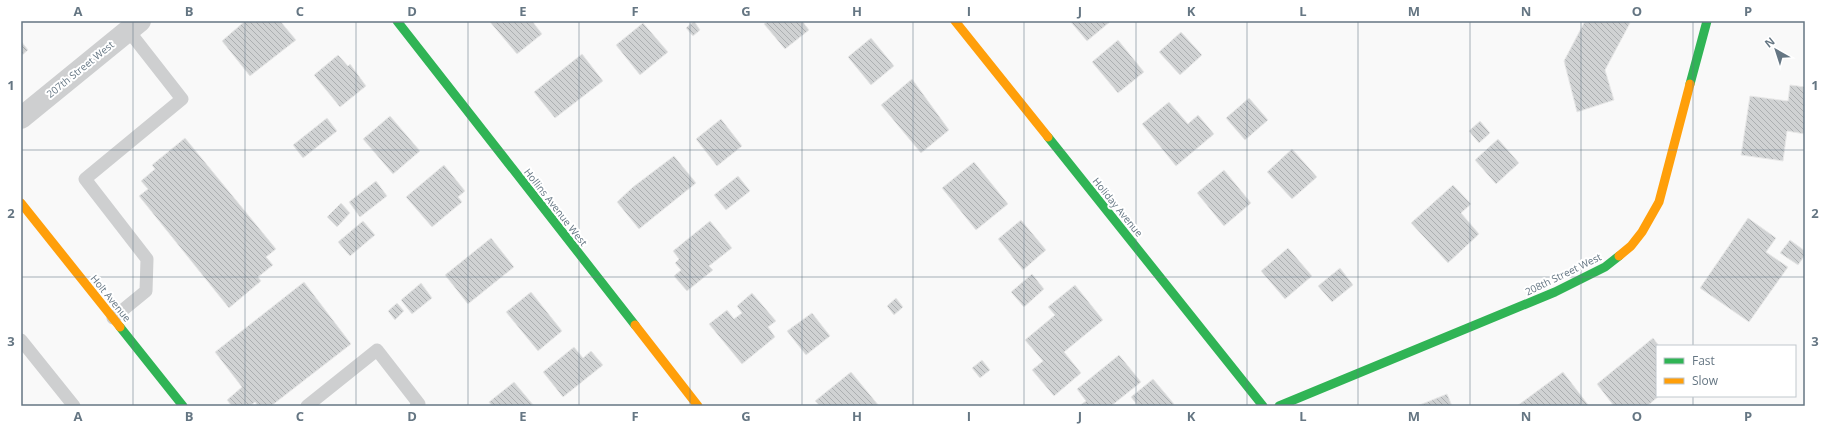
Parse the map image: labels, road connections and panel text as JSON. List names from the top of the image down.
{
  "streets": {
    "street": [
      "207th Street West",
      "Hollins Avenue West",
      "Holiday Avenue",
      "208th Street West",
      "Holt Avenue"
    ]
  },
  "legend": ["Fast", "Slow"],
  "north": "top left",
  "grid": {
    "columns": [
      "A",
      "B",
      "C",
      "D",
      "E",
      "F",
      "G",
      "H",
      "I",
      "J",
      "K",
      "L",
      "M",
      "N",
      "O",
      "P"
    ],
    "rows": ["1", "2", "3"]
  }
}
